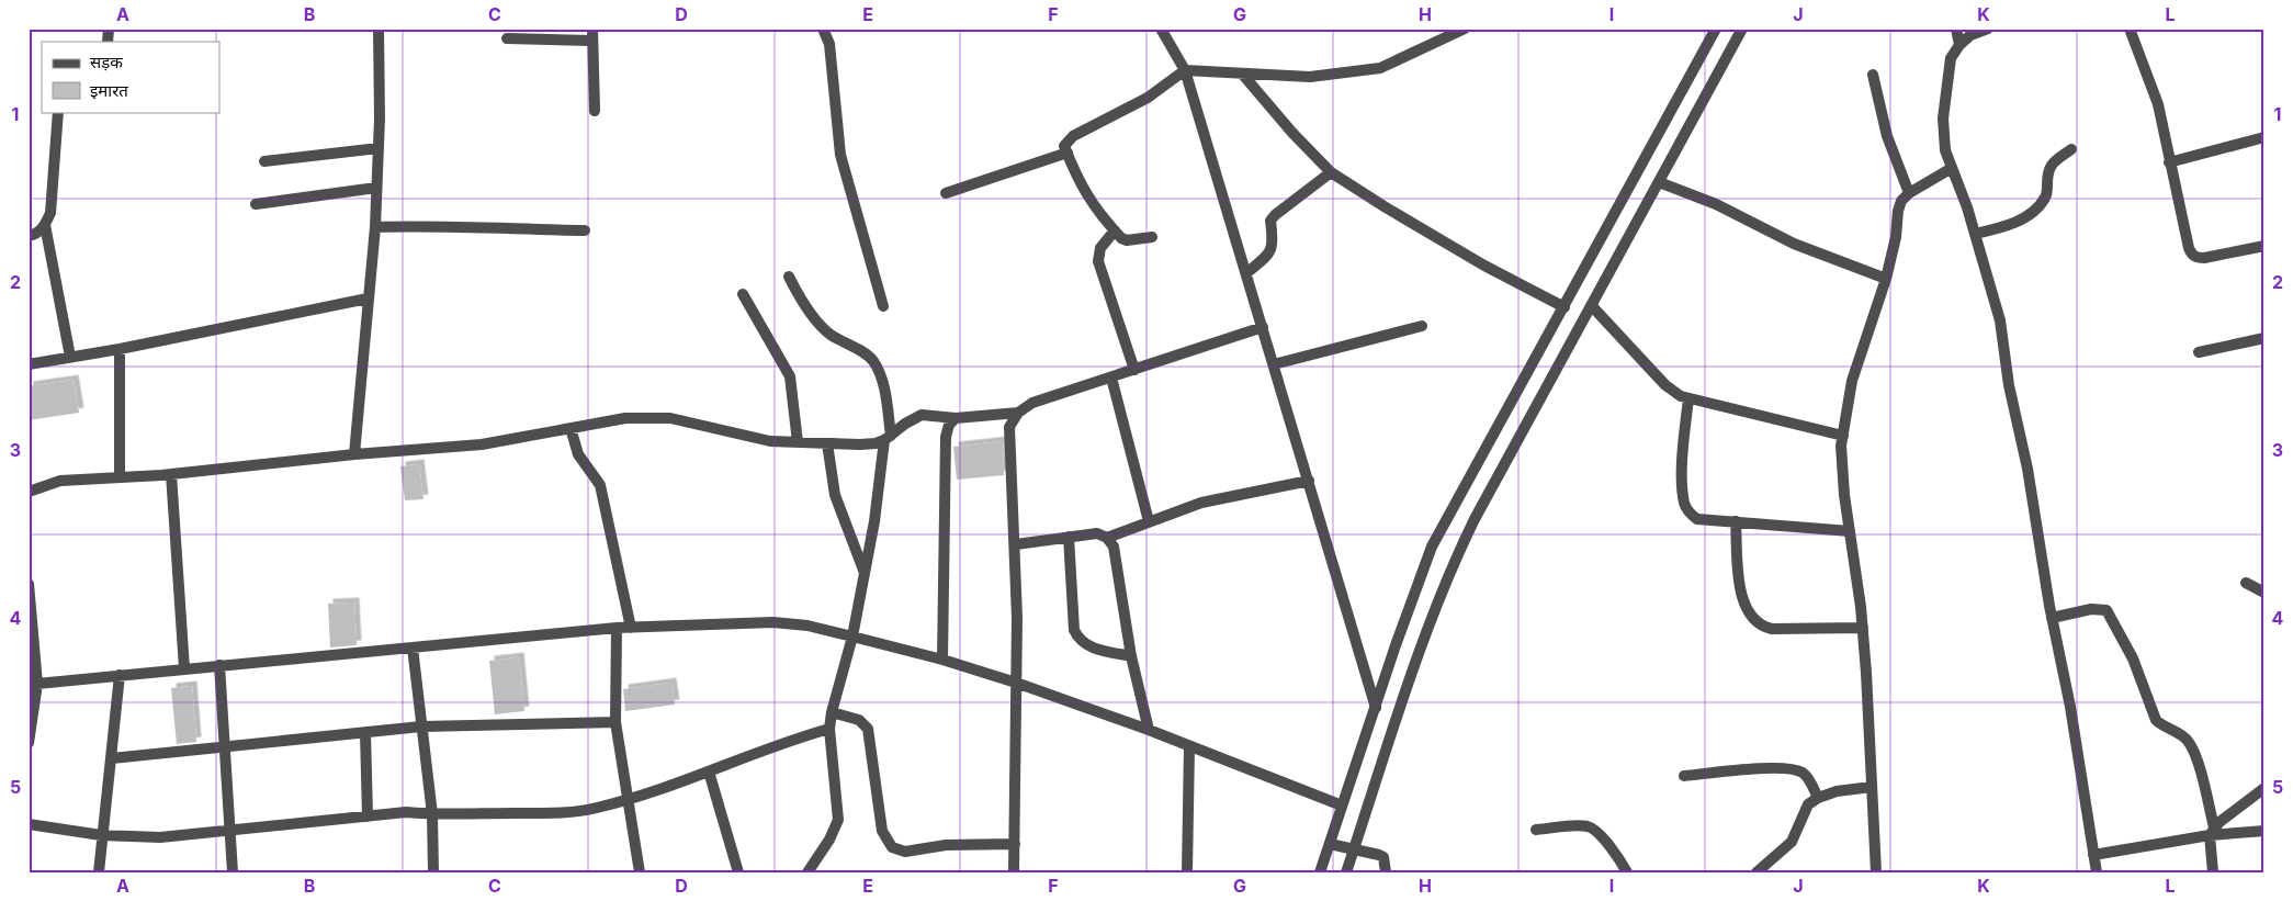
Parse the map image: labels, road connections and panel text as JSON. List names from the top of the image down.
{
  "legend": ["सड़क", "इमारत"],
  "grid": {
    "columns": [
      "A",
      "B",
      "C",
      "D",
      "E",
      "F",
      "G",
      "H",
      "I",
      "J",
      "K",
      "L"
    ],
    "rows": [
      "1",
      "2",
      "3",
      "4",
      "5"
    ]
  }
}
